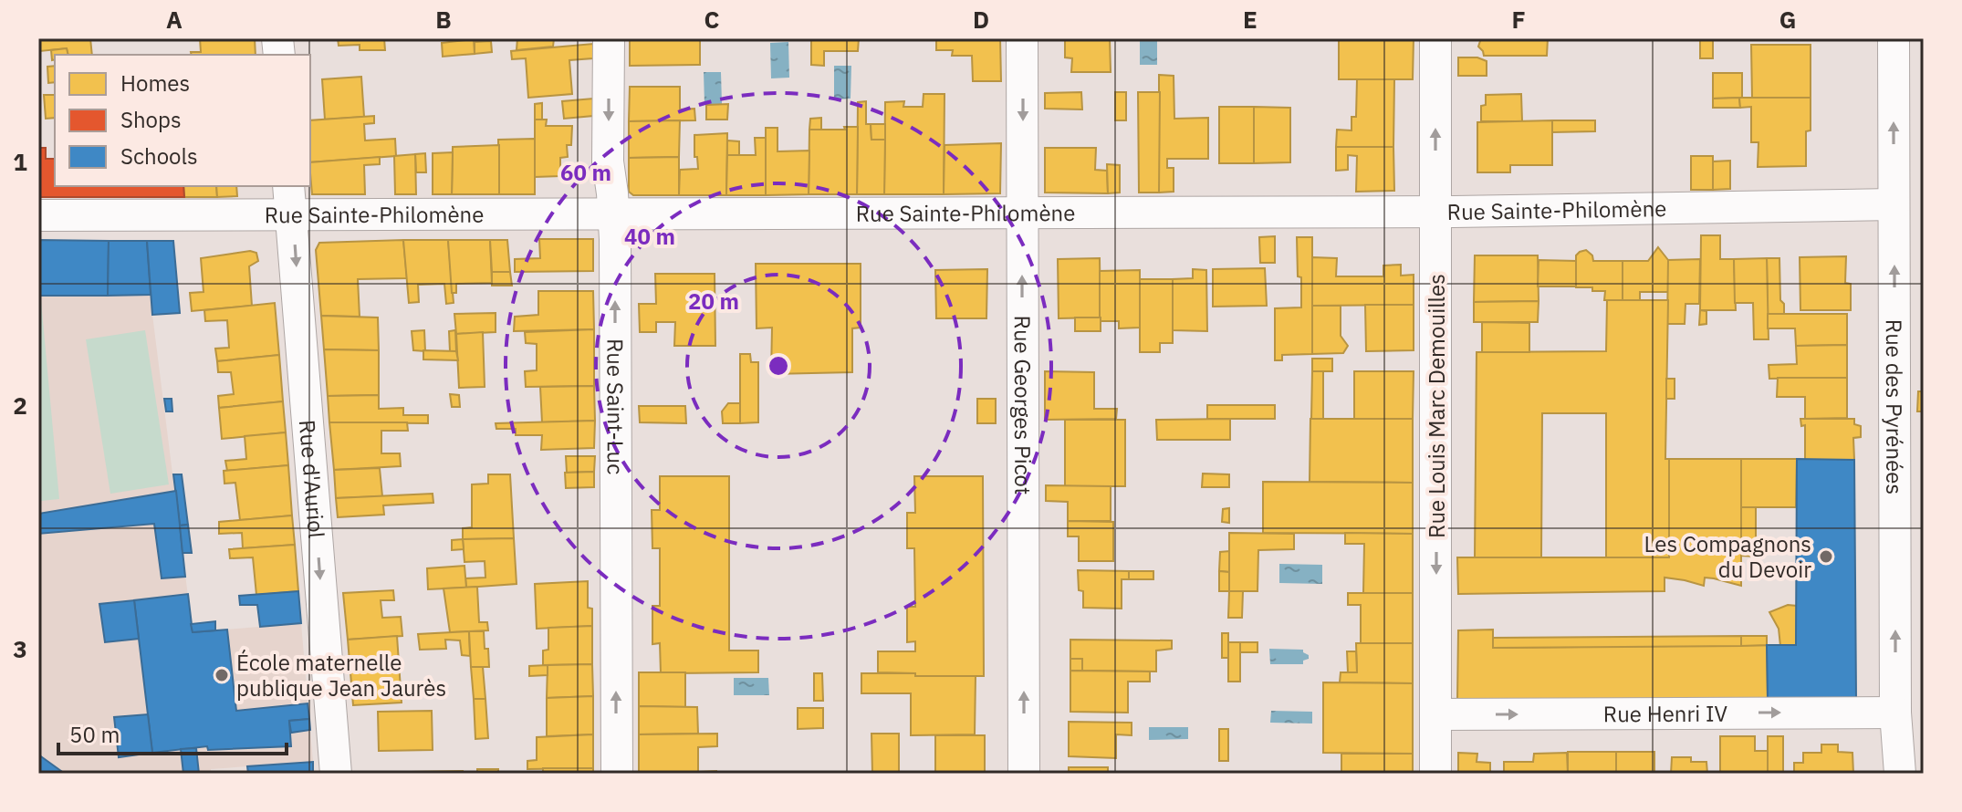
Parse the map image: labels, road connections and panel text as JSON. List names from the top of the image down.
{
  "streets": {
    "street": [
      "Rue Sainte-Philomène",
      "Rue Saint-Luc",
      "Rue Georges Picot",
      "Rue Louis Marc Demouilles",
      "Rue des Pyrénées",
      "Rue d'Auriol",
      "Rue Henri IV"
    ]
  },
  "crossings": [
    ["Rue Sainte-Philomène", "Rue Saint-Luc"],
    ["Rue Sainte-Philomène", "Rue Georges Picot"],
    ["Rue Sainte-Philomène", "Rue Louis Marc Demouilles"],
    ["Rue Sainte-Philomène", "Rue des Pyrénées"],
    ["Rue Sainte-Philomène", "Rue d'Auriol"],
    ["Rue Louis Marc Demouilles", "Rue Henri IV"],
    ["Rue des Pyrénées", "Rue Henri IV"]
  ],
  "one_way": ["Rue des Pyrénées", "Rue d'Auriol", "Rue Henri IV"],
  "places": ["Les Compagnons du Devoir", "École maternelle publique Jean Jaurès"],
  "legend": ["Homes", "Shops", "Schools"],
  "scale_bar": "50 m",
  "grid": {
    "columns": [
      "A",
      "B",
      "C",
      "D",
      "E",
      "F",
      "G"
    ],
    "rows": ["1", "2", "3"]
  },
  "rings": ["60 m", "40 m", "20 m"]
}
